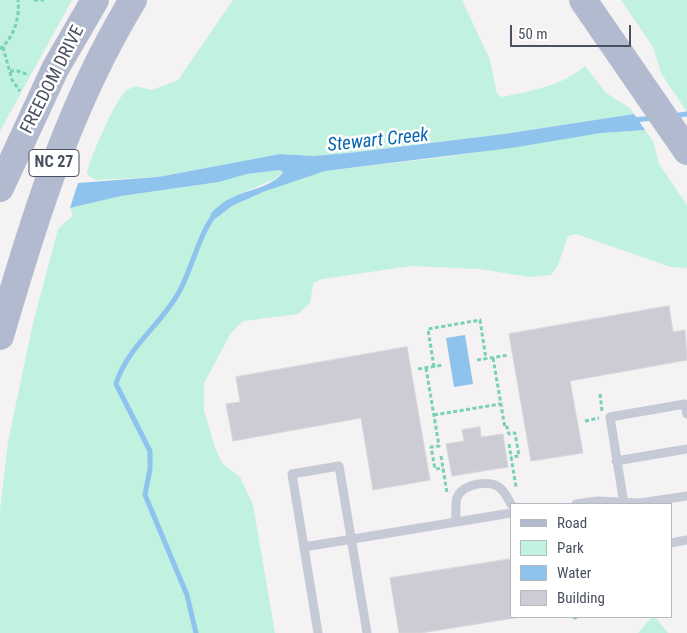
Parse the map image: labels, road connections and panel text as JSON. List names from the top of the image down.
{
  "streets": {
    "main road": ["FREEDOM DRIVE", "NC 27"]
  },
  "water": ["Stewart Creek"],
  "legend": [
    "Road",
    "Park",
    "Water",
    "Building"
  ],
  "scale_bar": "50 m"
}
